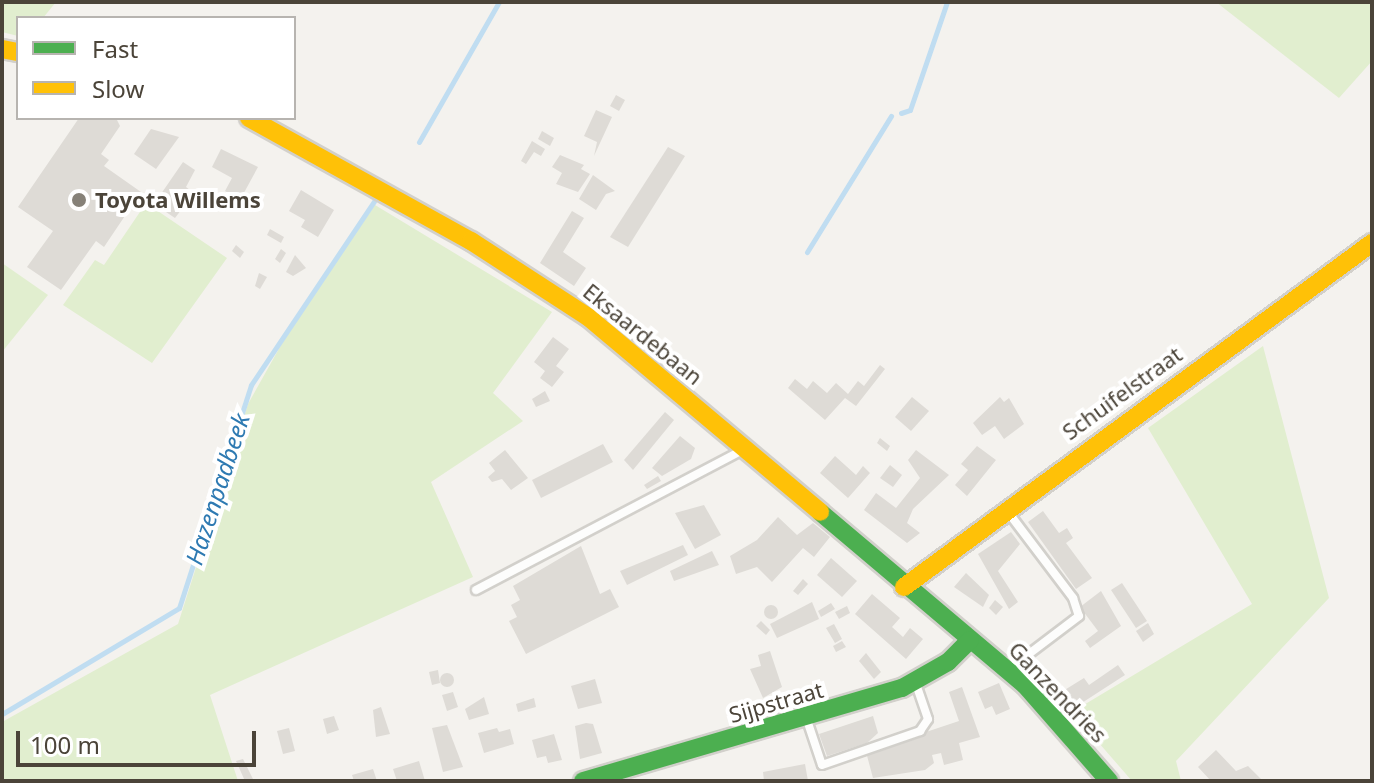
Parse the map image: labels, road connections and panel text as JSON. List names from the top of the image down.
{
  "streets": {
    "main road": [
      "Eksaardebaan",
      "Schuifelstraat",
      "Ganzendries",
      "Sijpstraat"
    ]
  },
  "crossings": [
    ["Eksaardebaan", "Schuifelstraat"],
    ["Eksaardebaan", "Ganzendries"],
    ["Eksaardebaan", "Sijpstraat"],
    ["Ganzendries", "Sijpstraat"]
  ],
  "water": ["Hazenpadbeek"],
  "places": ["Toyota Willems"],
  "legend": ["Fast", "Slow"],
  "scale_bar": "100 m"
}
